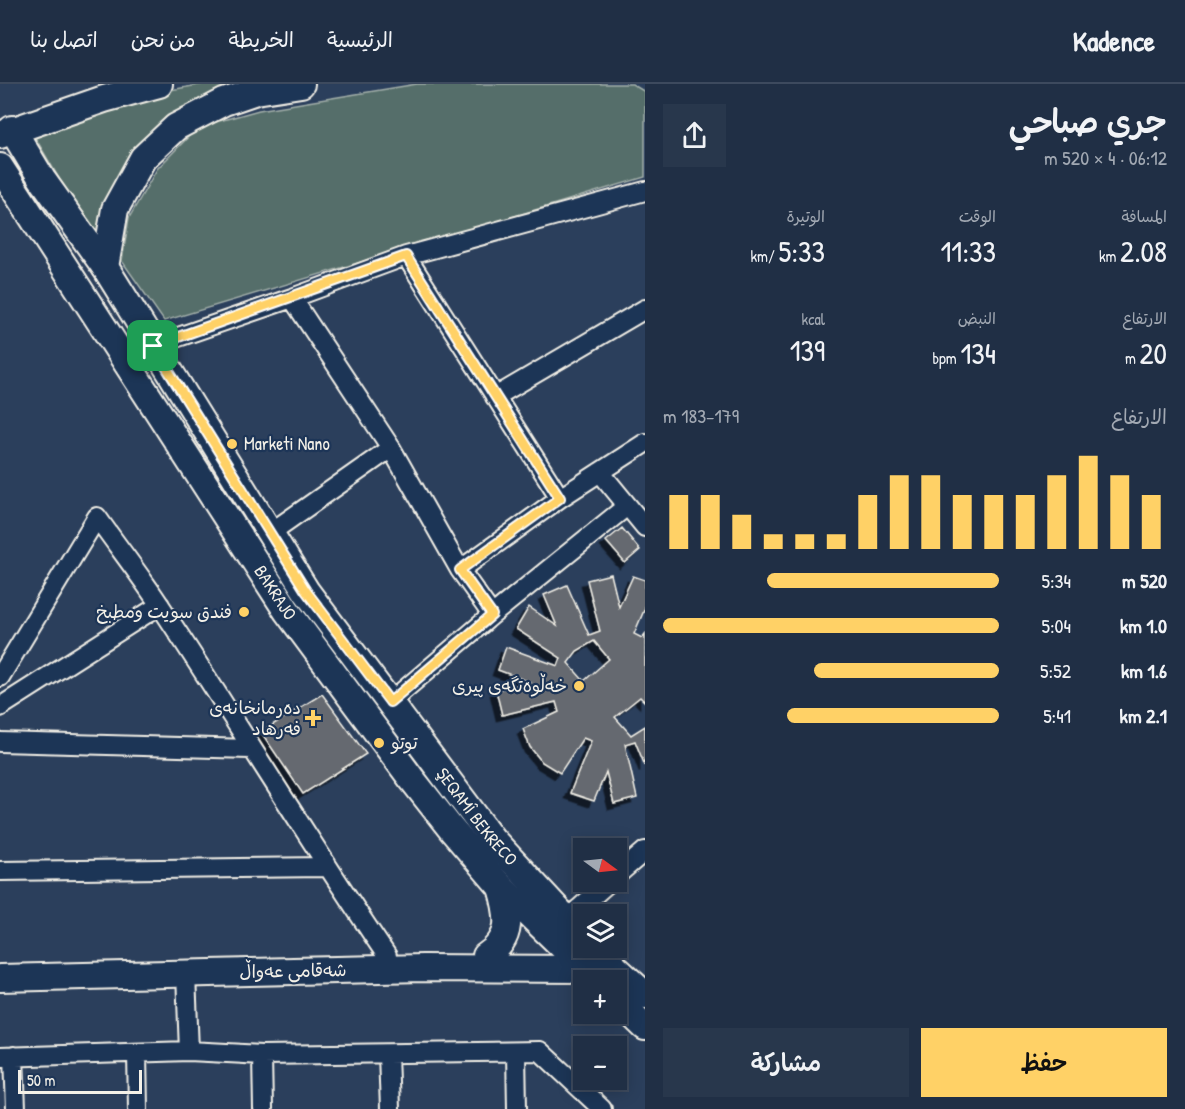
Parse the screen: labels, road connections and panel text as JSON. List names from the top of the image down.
{
  "streets": {
    "main road": ["BAKRAJO", "ŞEQAMÎ BEKRECO", "شەقامی عەواڵ"]
  },
  "crossings": [
    ["BAKRAJO", "ŞEQAMÎ BEKRECO"]
  ],
  "places": {
    "other": [
      "Marketi Nano",
      "فندق سويت ومطبخ",
      "خەڵوەتگەی پیری",
      "توتو"
    ],
    "health": ["دەرمانخانەی فەرھاد"]
  },
  "scale_bar": "50 m",
  "north": "right",
  "page": {
    "header": "Kadence",
    "nav": [
      "الرئيسية",
      "الخريطة",
      "من نحن",
      "اتصل بنا"
    ],
    "heading": ["جري صباحي", "06:12 · 4 × 520 m"],
    "stats": [
      ["المسافة", "2.08 km"],
      ["الوقت", "11:33"],
      ["الوتيرة", "5:33 /km"],
      ["الارتفاع", "20 m"],
      ["النبض", "134 bpm"],
      ["kcal", "139"]
    ],
    "chart": ["الارتفاع", "179–183 m"],
    "list": [
      {
        "name": "520 m",
        "note": "5:34"
      },
      {
        "name": "1.0 km",
        "note": "5:04"
      },
      {
        "name": "1.6 km",
        "note": "5:52"
      },
      {
        "name": "2.1 km",
        "note": "5:41"
      }
    ],
    "map_buttons": ["+", "−"],
    "buttons": ["حفظ", "مشاركة"],
    "scale": "50 m"
  }
}
